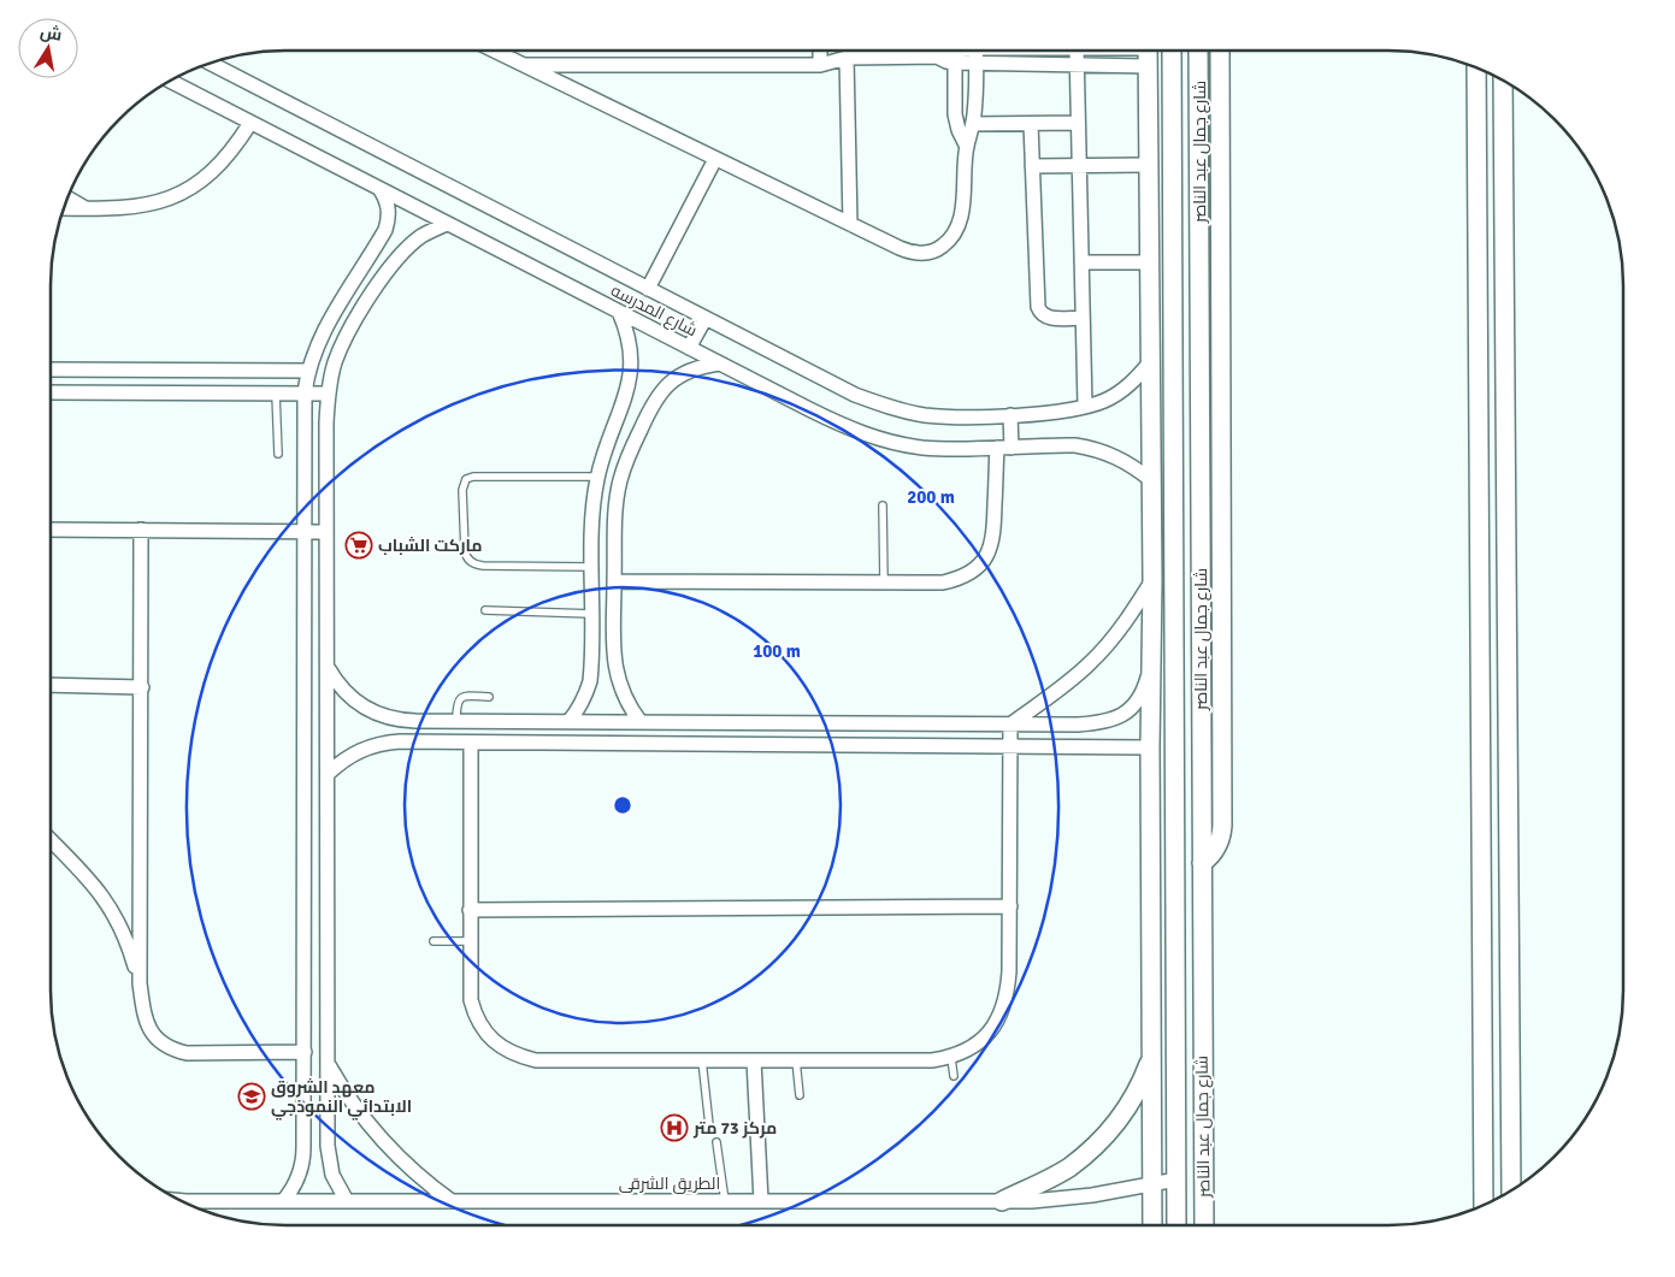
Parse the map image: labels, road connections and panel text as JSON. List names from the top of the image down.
{
  "streets": {
    "main road": ["شارع جمال عبد الناصر"],
    "street": ["شارع المدرسه", "الطريق الشرقى"]
  },
  "crossings": [
    ["شارع جمال عبد الناصر", "الطريق الشرقى"]
  ],
  "places": {
    "supermarket": ["ماركت الشباب"],
    "school or university": ["معهد الشروق الابتدائي النموذجي"],
    "hospital": ["مركز 73 متر"]
  },
  "north": "top",
  "rings": ["200 m", "100 m"]
}
